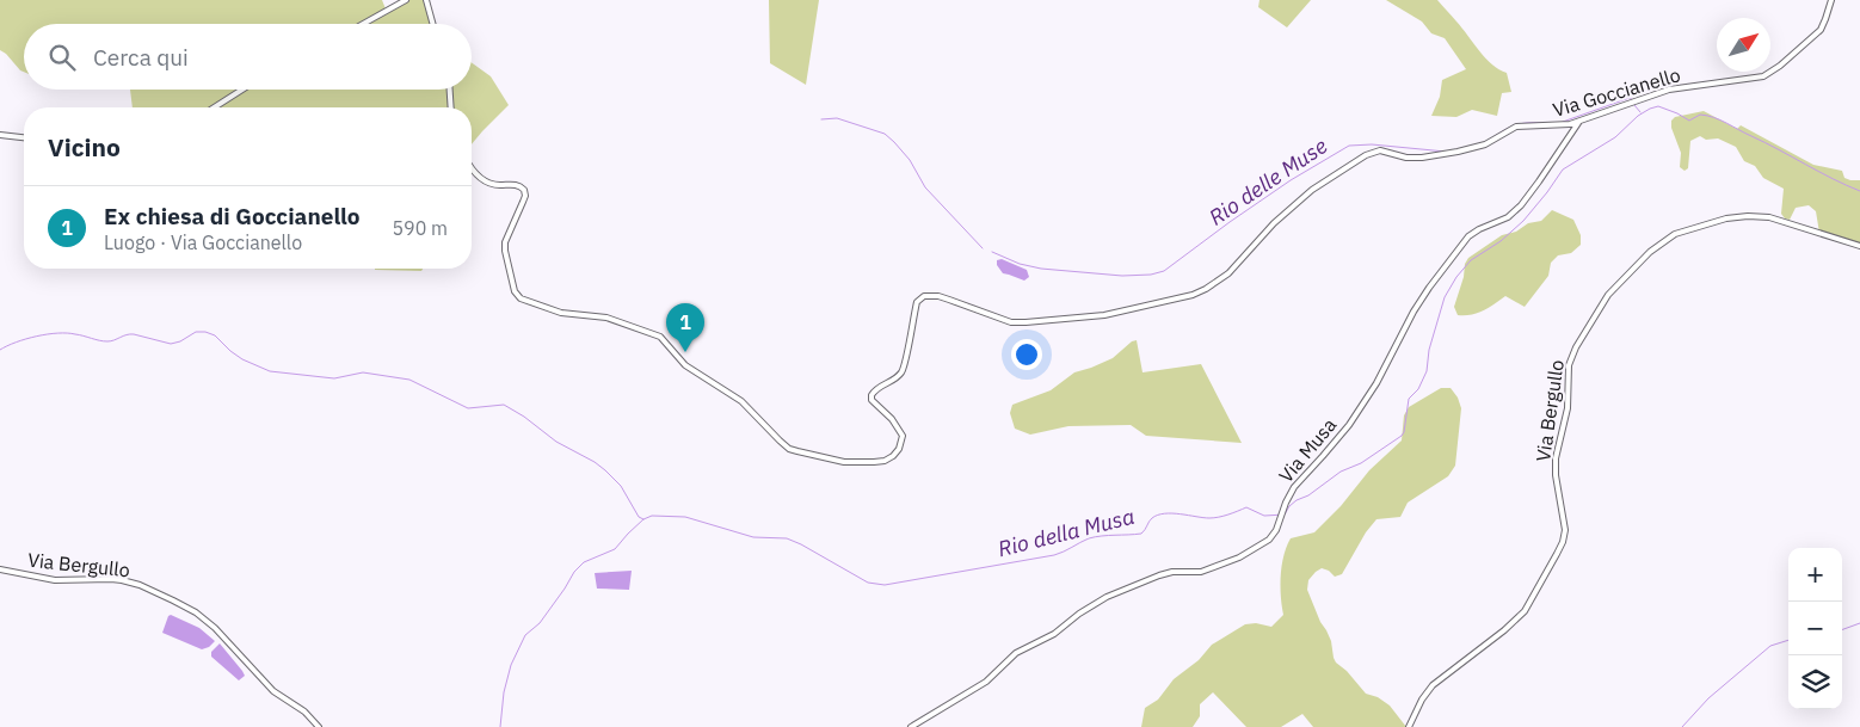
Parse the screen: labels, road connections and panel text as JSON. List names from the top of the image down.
{
  "streets": {
    "street": ["Via Goccianello", "Via Bergullo", "Via Musa"]
  },
  "crossings": [
    ["Via Goccianello", "Via Musa"]
  ],
  "water": ["Rio delle Muse", "Rio della Musa"],
  "north": "top right",
  "page": {
    "search": "Cerca qui",
    "heading": "Vicino",
    "list": [
      {
        "mark": "1",
        "name": "Ex chiesa di Goccianello",
        "note": "Luogo · Via Goccianello",
        "value": "590 m"
      }
    ],
    "pins": "1",
    "map_buttons": ["+", "−"]
  }
}
